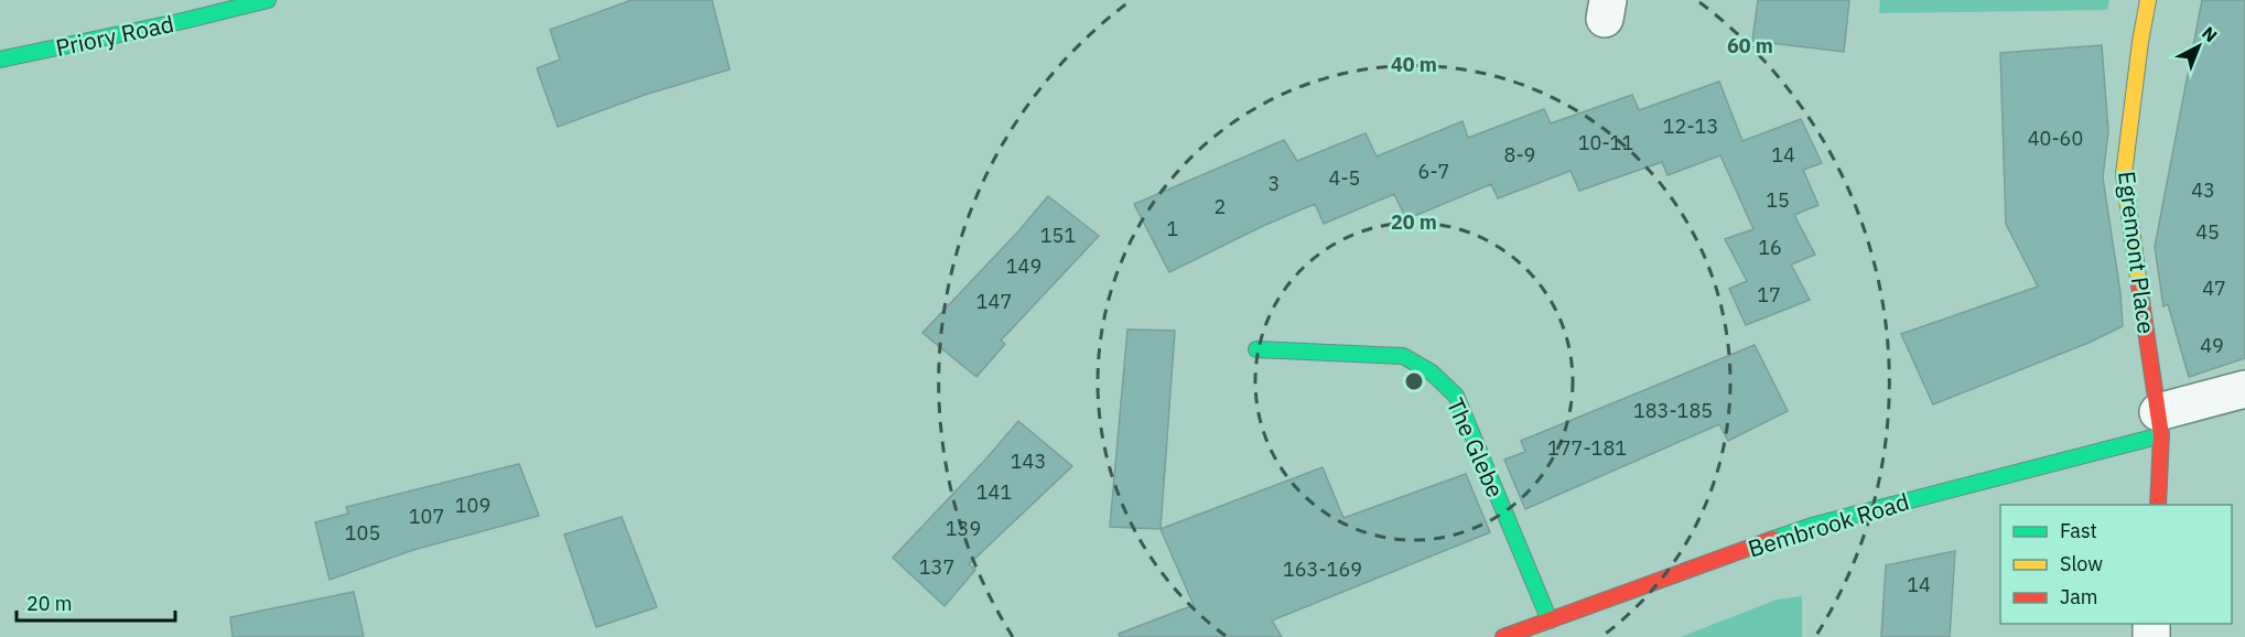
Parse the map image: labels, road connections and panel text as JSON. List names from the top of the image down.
{
  "streets": {
    "street": [
      "Priory Road",
      "Egremont Place",
      "The Glebe",
      "Bembrook Road"
    ]
  },
  "crossings": [
    ["Egremont Place", "Bembrook Road"],
    ["The Glebe", "Bembrook Road"]
  ],
  "house_numbers": [
    "12-13",
    "40-60",
    "10-11",
    "8-9",
    "14",
    "6-7",
    "4-5",
    "3",
    "43",
    "15",
    "2",
    "1",
    "45",
    "151",
    "16",
    "149",
    "47",
    "17",
    "147",
    "49",
    "183-185",
    "177-181",
    "143",
    "141",
    "109",
    "107",
    "139",
    "105",
    "137",
    "163-169",
    "14"
  ],
  "legend": ["Fast", "Slow", "Jam"],
  "scale_bar": "20 m",
  "north": "top right",
  "rings": ["60 m", "40 m", "20 m"]
}
